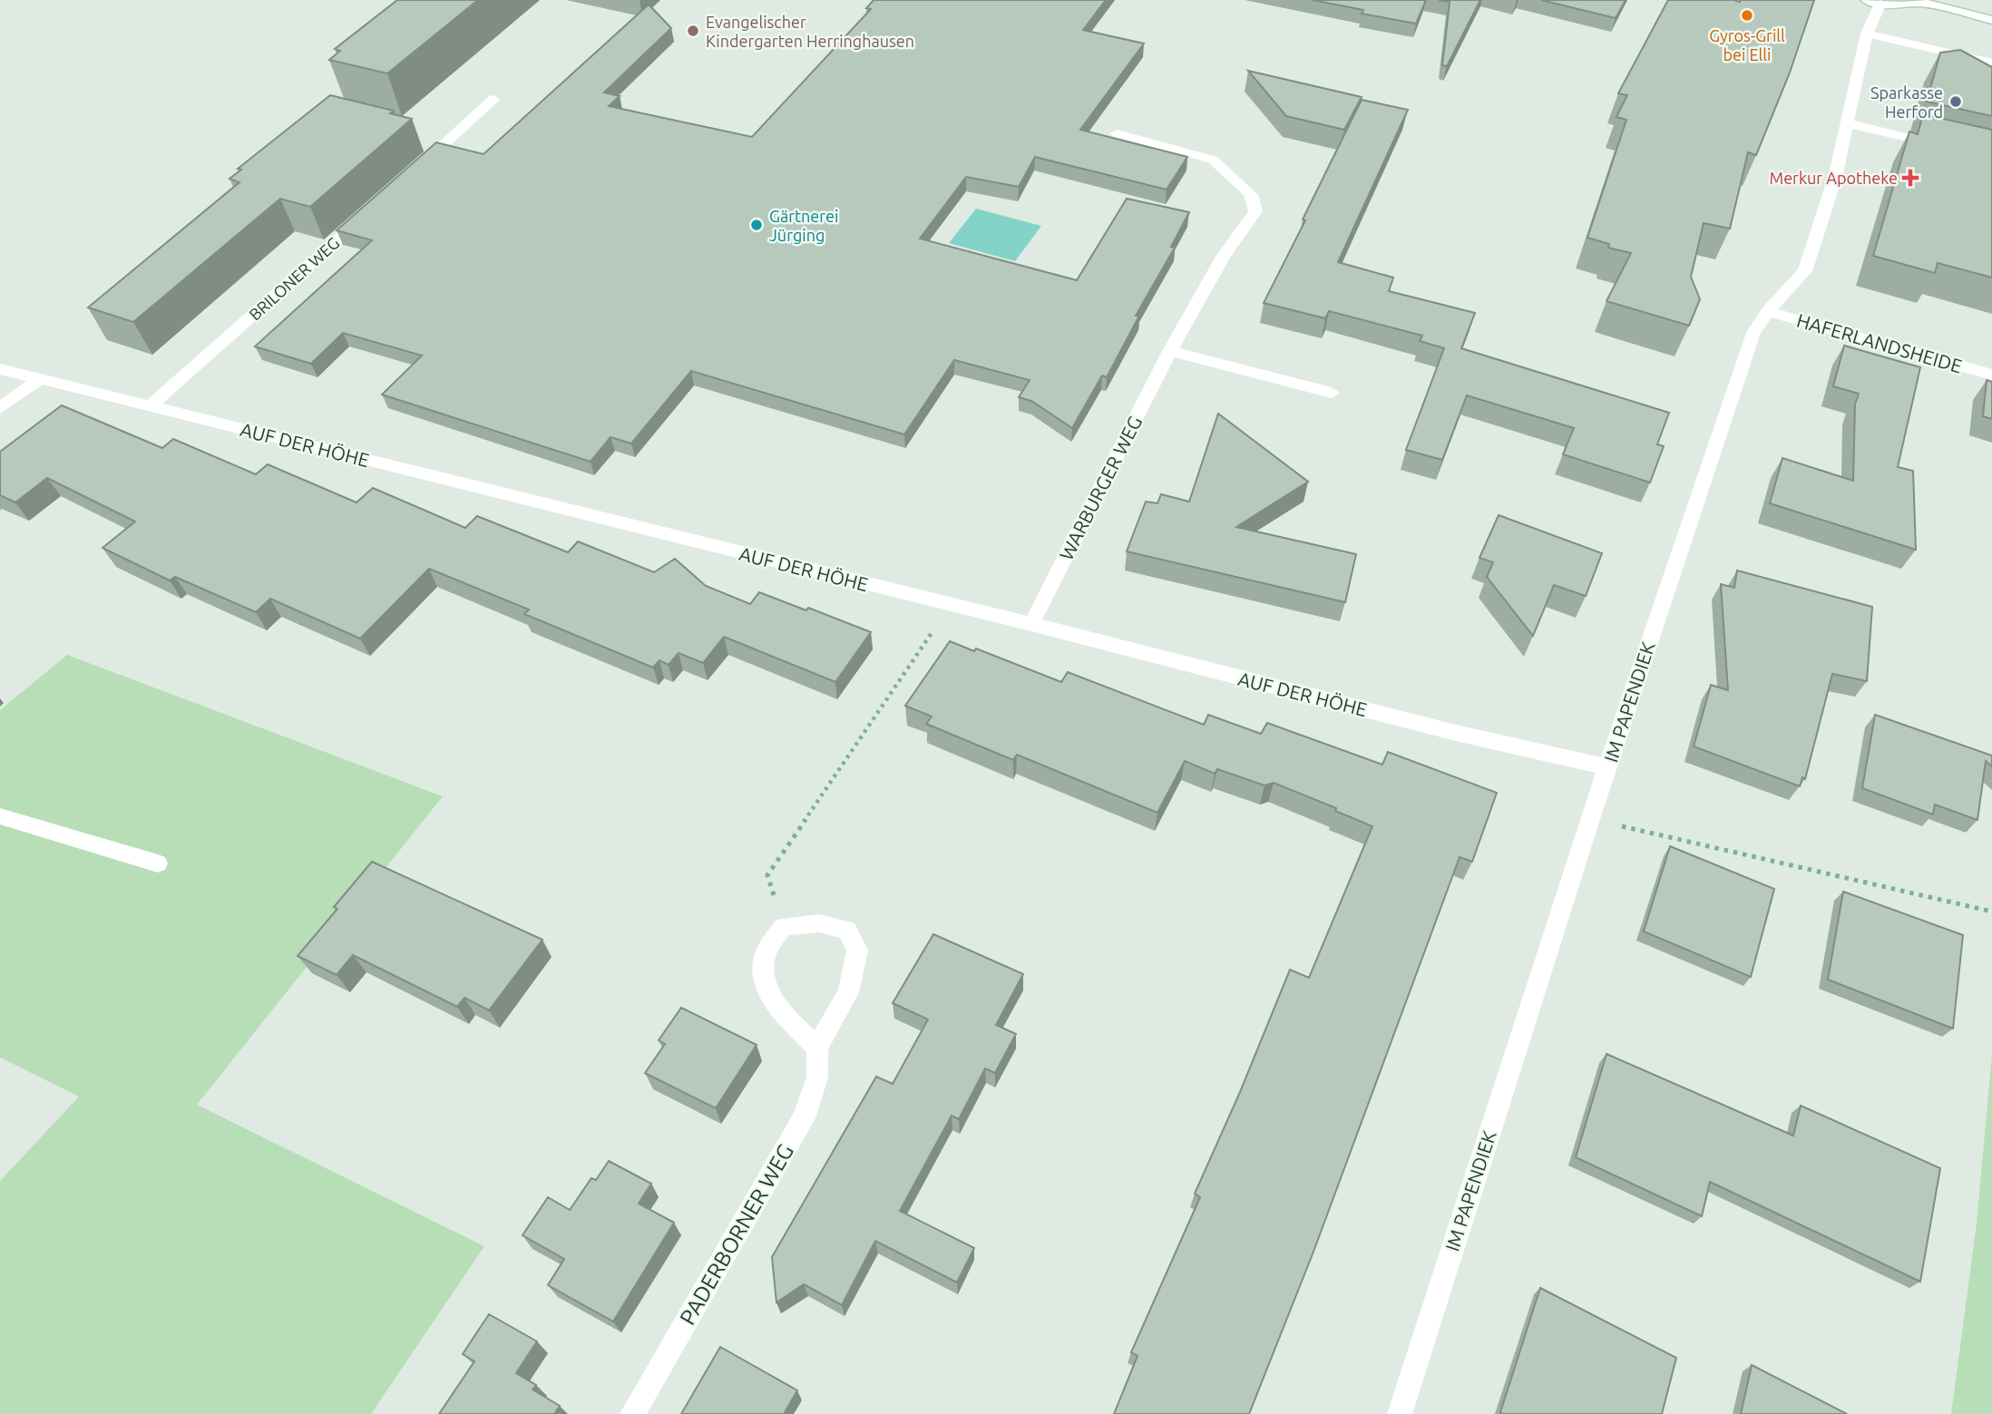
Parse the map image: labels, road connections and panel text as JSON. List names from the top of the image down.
{
  "streets": {
    "street": [
      "BRILONER WEG",
      "HAFERLANDSHEIDE",
      "AUF DER HÖHE",
      "WARBURGER WEG",
      "IM PAPENDIEK",
      "PADERBORNER WEG"
    ]
  },
  "crossings": [
    ["BRILONER WEG", "AUF DER HÖHE"],
    ["HAFERLANDSHEIDE", "IM PAPENDIEK"],
    ["AUF DER HÖHE", "WARBURGER WEG"],
    ["AUF DER HÖHE", "IM PAPENDIEK"]
  ],
  "places": {
    "other": [
      "Gyros-Grill bei Elli",
      "Evangelischer Kindergarten Herringhausen",
      "Sparkasse Herford",
      "Gärtnerei Jürging"
    ],
    "health": ["Merkur Apotheke"]
  }
}
